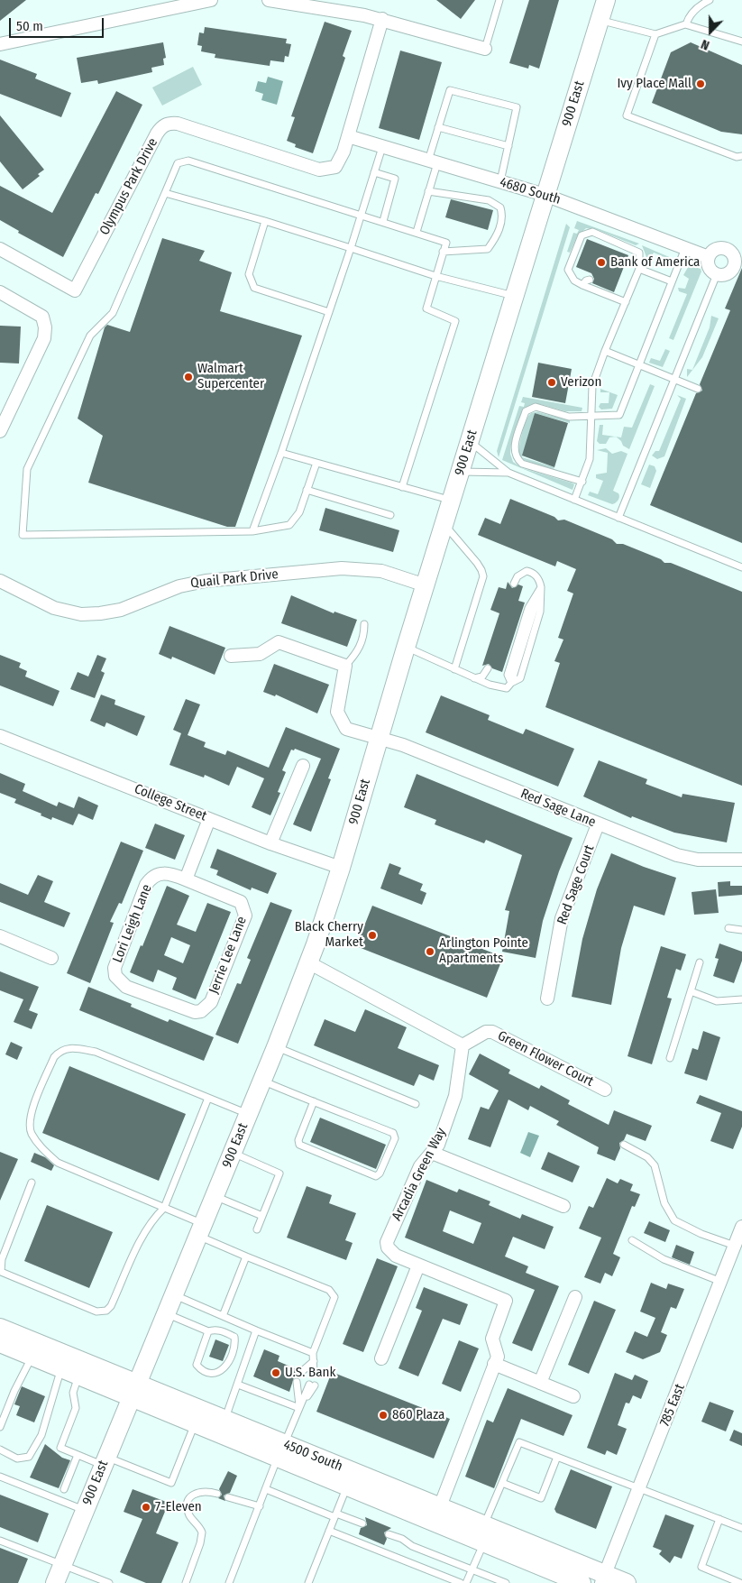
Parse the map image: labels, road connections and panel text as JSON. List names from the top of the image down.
{
  "streets": {
    "main road": ["900 East", "4500 South"],
    "street": [
      "Olympus Park Drive",
      "4680 South",
      "Quail Park Drive",
      "College Street",
      "Red Sage Lane",
      "Red Sage Court",
      "Lori Leigh Lane",
      "Jerrie Lee Lane",
      "Green Flower Court",
      "Arcadia Green Way",
      "785 East"
    ]
  },
  "crossings": [
    ["900 East", "4680 South"],
    ["900 East", "Quail Park Drive"],
    ["900 East", "College Street"],
    ["900 East", "Red Sage Lane"],
    ["900 East", "4500 South"],
    ["Olympus Park Drive", "4680 South"],
    ["Red Sage Lane", "Red Sage Court"],
    ["Lori Leigh Lane", "Jerrie Lee Lane"],
    ["Green Flower Court", "Arcadia Green Way"],
    ["Arcadia Green Way", "4500 South"],
    ["785 East", "4500 South"]
  ],
  "places": [
    "Ivy Place Mall",
    "Bank of America",
    "Walmart Supercenter",
    "Verizon",
    "Black Cherry Market",
    "Arlington Pointe Apartments",
    "U.S. Bank",
    "860 Plaza",
    "7-Eleven"
  ],
  "scale_bar": "50 m",
  "north": "bottom"
}
